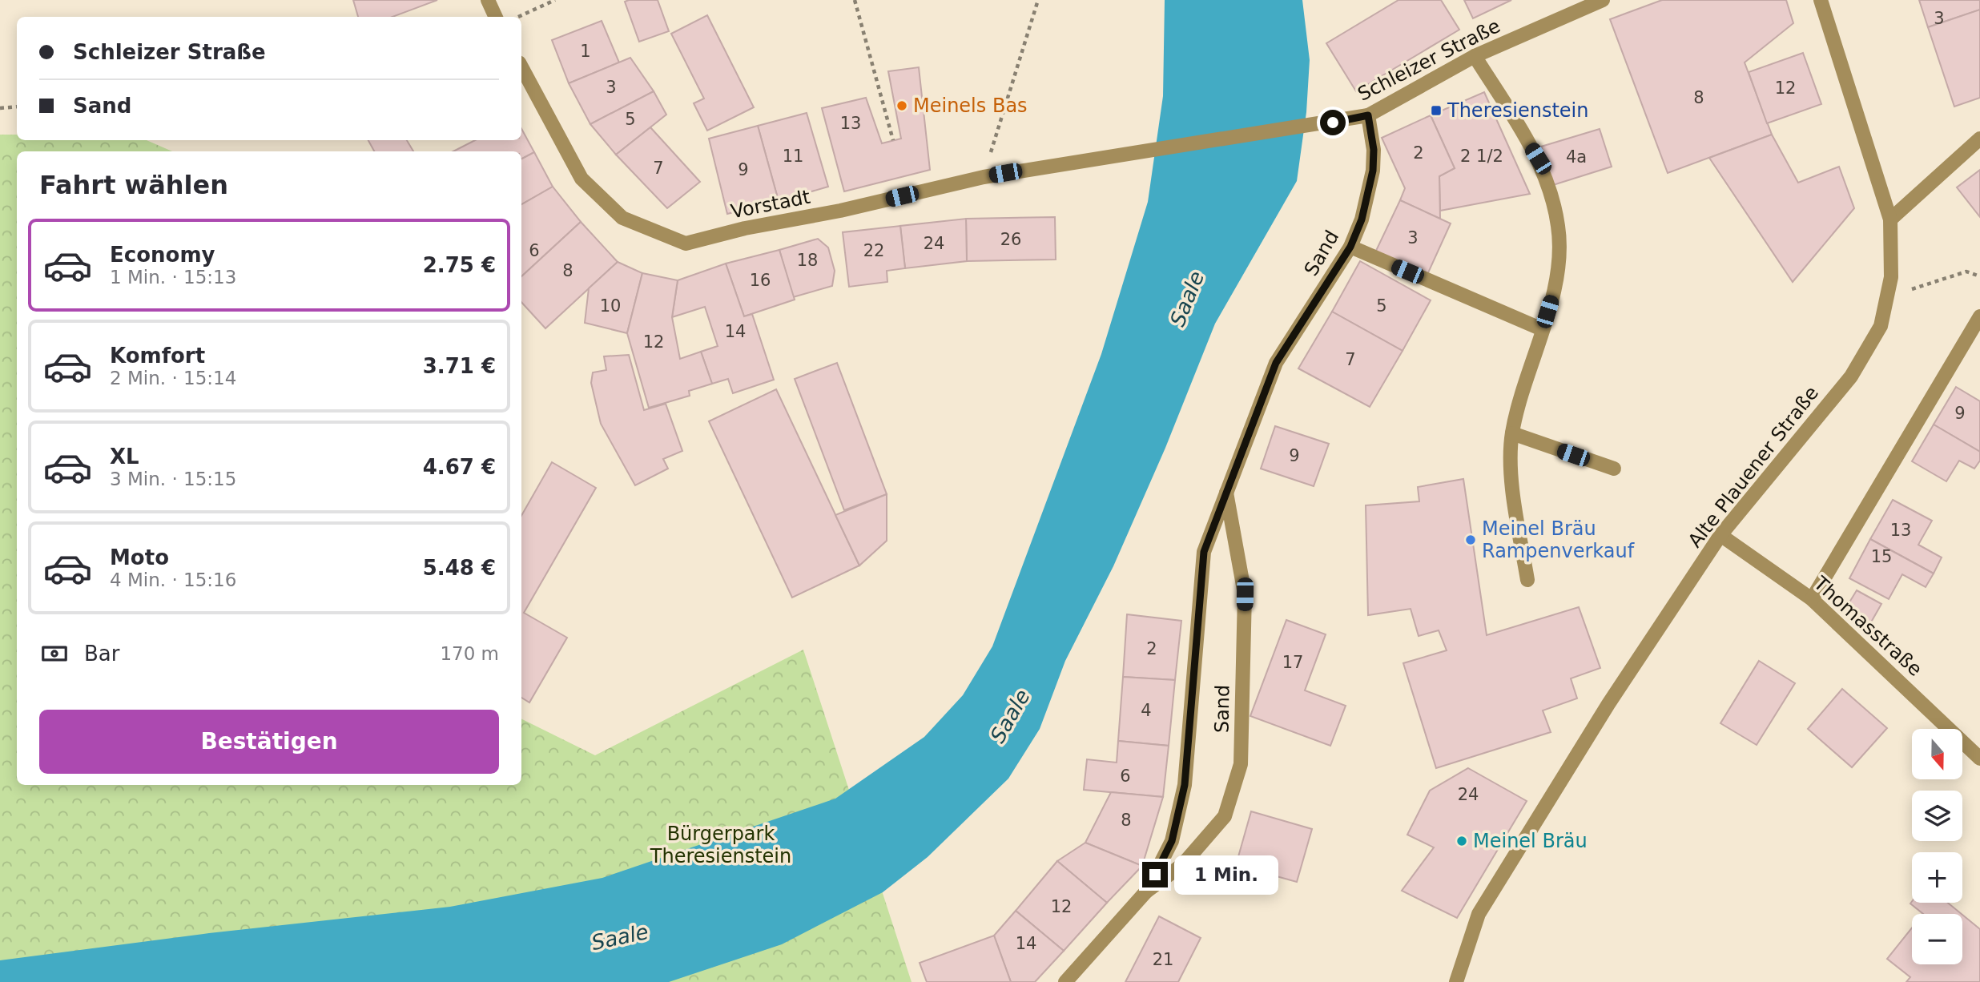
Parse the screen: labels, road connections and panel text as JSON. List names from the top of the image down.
{
  "streets": {
    "street": [
      "Schleizer Straße",
      "Vorstadt",
      "Sand",
      "Alte Plauener Straße",
      "Thomasstraße"
    ]
  },
  "crossings": [
    ["Schleizer Straße", "Vorstadt"],
    ["Schleizer Straße", "Sand"],
    ["Alte Plauener Straße", "Thomasstraße"]
  ],
  "water": ["Saale"],
  "parks": ["Bürgerpark Theresienstein"],
  "places": {
    "other": ["Meinels Bas", "Meinel Bräu Rampenverkauf", "Meinel Bräu"],
    "transit": ["Theresienstein"]
  },
  "house_numbers": [
    "3",
    "1",
    "3",
    "12",
    "8",
    "5",
    "13",
    "2",
    "11",
    "2 1/2",
    "4a",
    "7",
    "9",
    "3",
    "26",
    "24",
    "6",
    "22",
    "18",
    "8",
    "16",
    "10",
    "5",
    "14",
    "12",
    "7",
    "9",
    "9",
    "13",
    "15",
    "2",
    "17",
    "4",
    "6",
    "24",
    "8",
    "12",
    "14",
    "21"
  ],
  "north": "bottom",
  "page": {
    "banner": ["Schleizer Straße", "Sand"],
    "heading": "Fahrt wählen",
    "list": [
      {
        "name": "Economy",
        "note": "1 Min. · 15:13",
        "value": "2.75 €"
      },
      {
        "name": "Komfort",
        "note": "2 Min. · 15:14",
        "value": "3.71 €"
      },
      {
        "name": "XL",
        "note": "3 Min. · 15:15",
        "value": "4.67 €"
      },
      {
        "name": "Moto",
        "note": "4 Min. · 15:16",
        "value": "5.48 €"
      }
    ],
    "pay": ["Bar", "170 m"],
    "buttons": "Bestätigen",
    "map_buttons": ["+", "−"],
    "bubble": "1 Min."
  }
}
